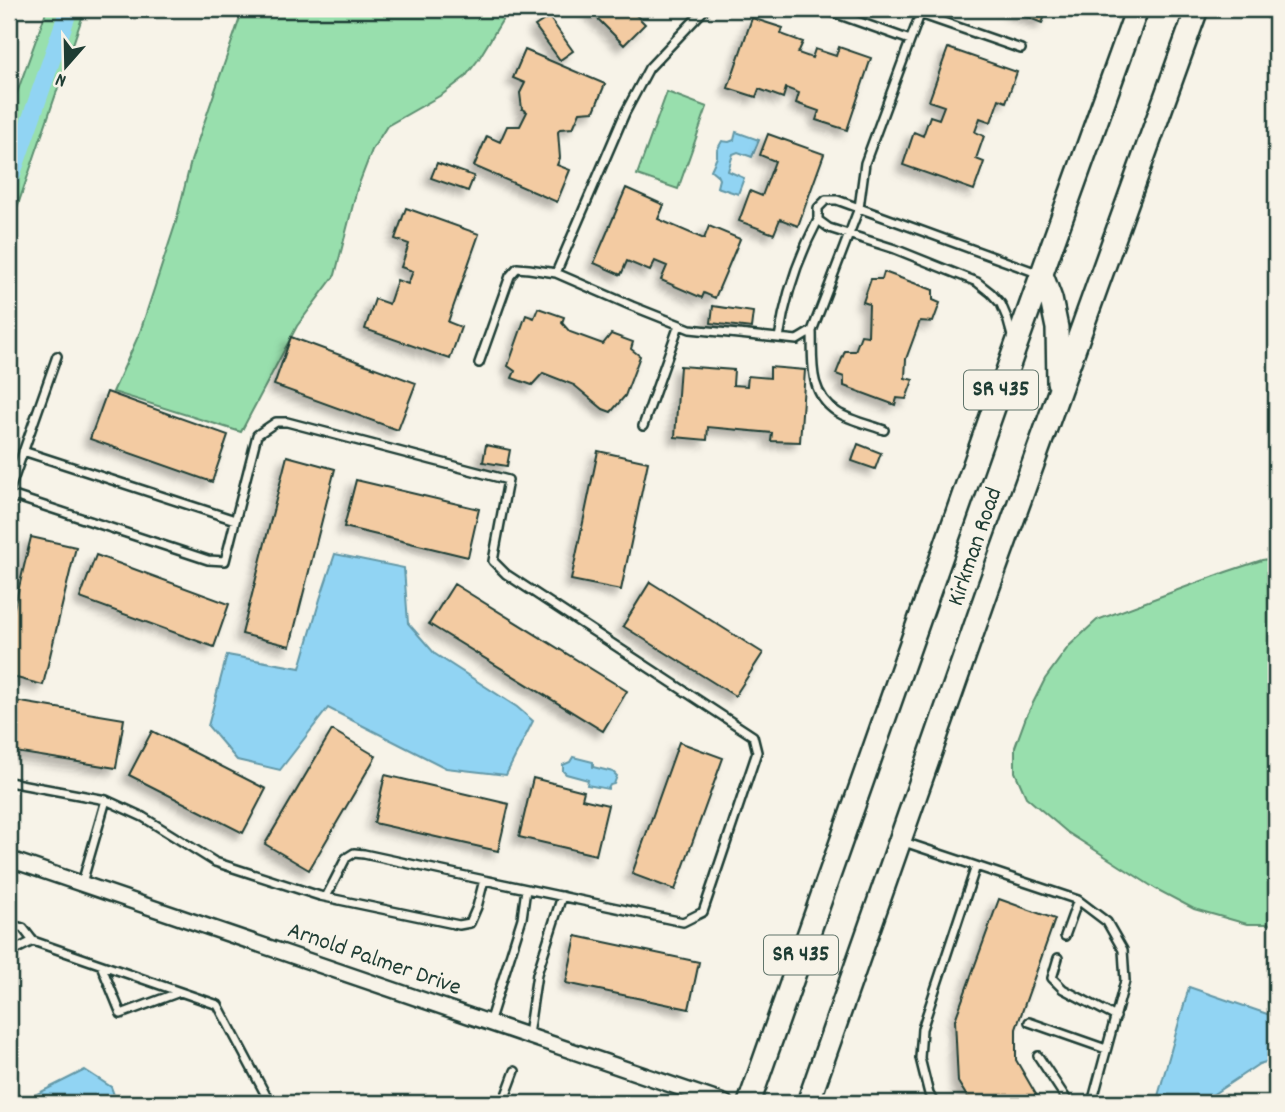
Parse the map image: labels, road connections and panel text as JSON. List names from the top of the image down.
{
  "streets": {
    "main road": ["SR 435", "Kirkman Road"],
    "street": ["Arnold Palmer Drive"]
  },
  "north": "bottom"
}
